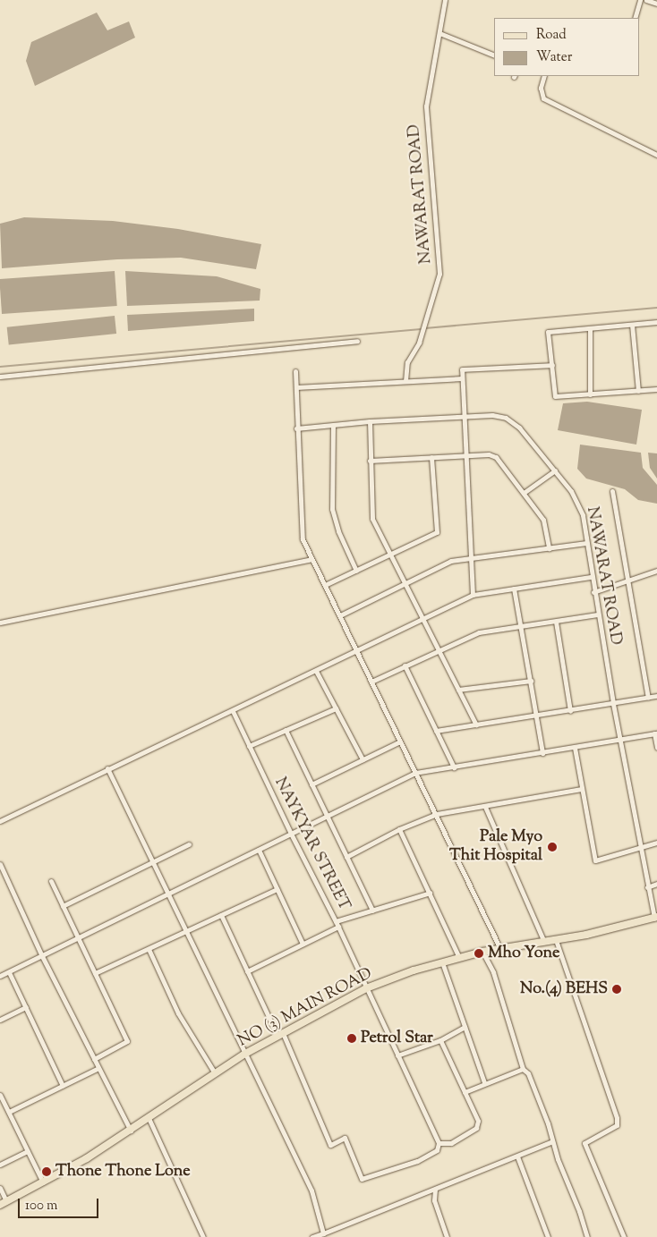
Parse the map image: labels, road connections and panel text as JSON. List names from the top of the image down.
{
  "streets": {
    "main road": ["NO (3) MAIN ROAD"],
    "street": ["NAWARAT ROAD", "NAYKYAR STREET"]
  },
  "crossings": [
    ["NAWARAT ROAD", "NO (3) MAIN ROAD"],
    ["NAYKYAR STREET", "NO (3) MAIN ROAD"]
  ],
  "places": [
    "Pale Myo Thit Hospital",
    "Mho Yone",
    "No.(4) BEHS",
    "Petrol Star",
    "Thone Thone Lone"
  ],
  "legend": ["Road", "Water"],
  "scale_bar": "100 m"
}
